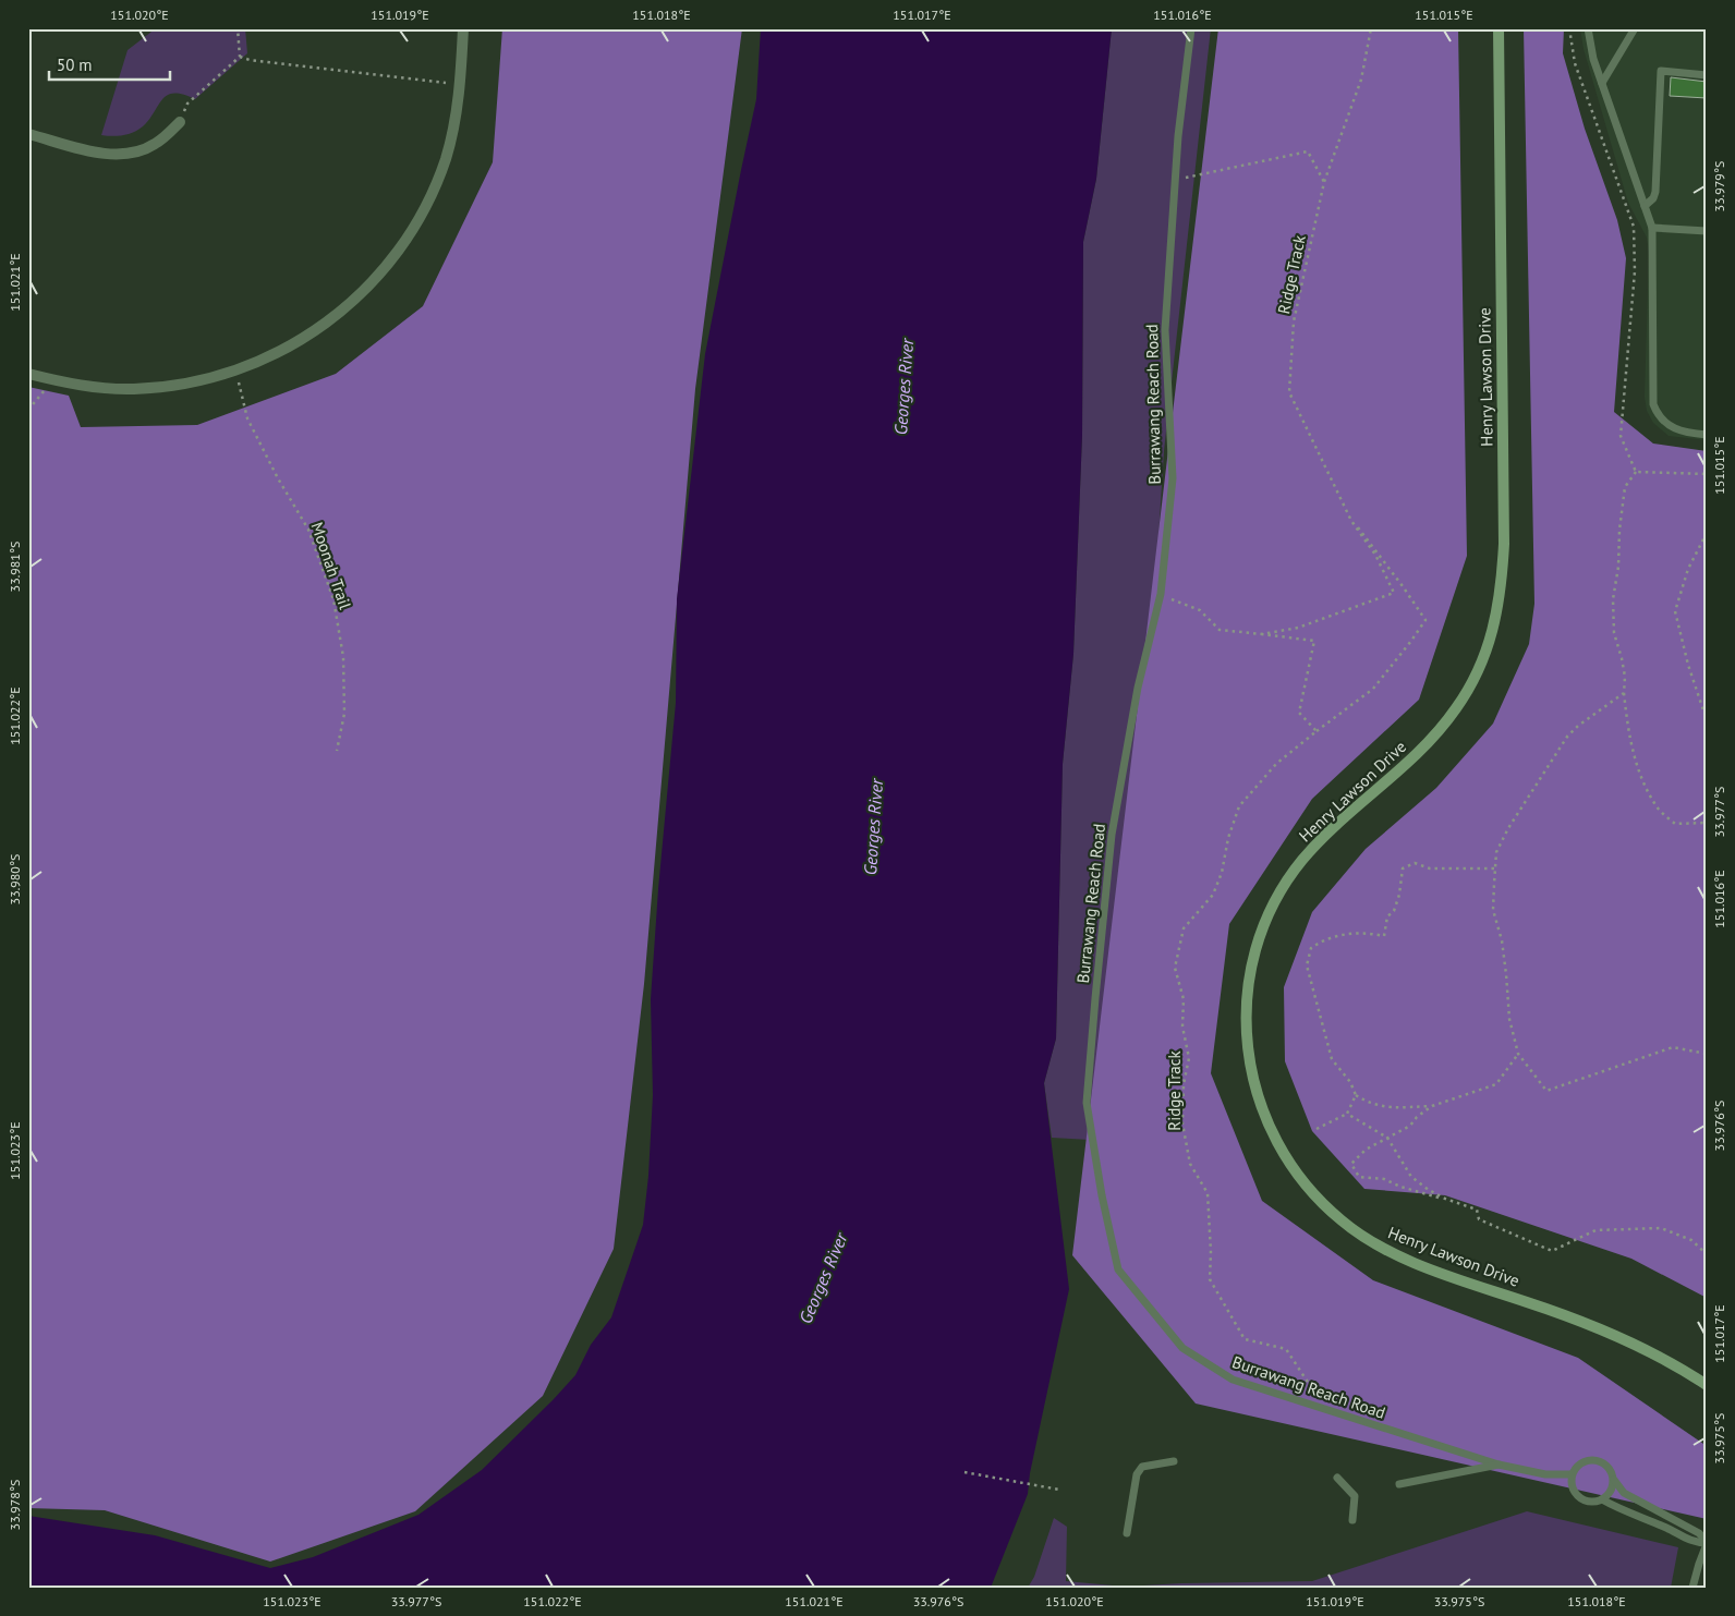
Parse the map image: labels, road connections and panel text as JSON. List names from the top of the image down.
{
  "streets": {
    "main road": ["Henry Lawson Drive"],
    "lane": ["Burrawang Reach Road"],
    "path": ["Ridge Track", "Moonah Trail"]
  },
  "crossings": [
    ["Ridge Track", "Burrawang Reach Road"]
  ],
  "water": ["Georges River"],
  "scale_bar": "50 m",
  "coordinates": [
    "151.020°E",
    "151.019°E",
    "151.018°E",
    "151.017°E",
    "151.016°E",
    "151.015°E",
    "33.979°S",
    "151.021°E",
    "33.981°S",
    "151.022°E",
    "33.977°S",
    "33.980°S",
    "33.976°S",
    "151.023°E",
    "33.975°S",
    "33.978°S"
  ]
}
